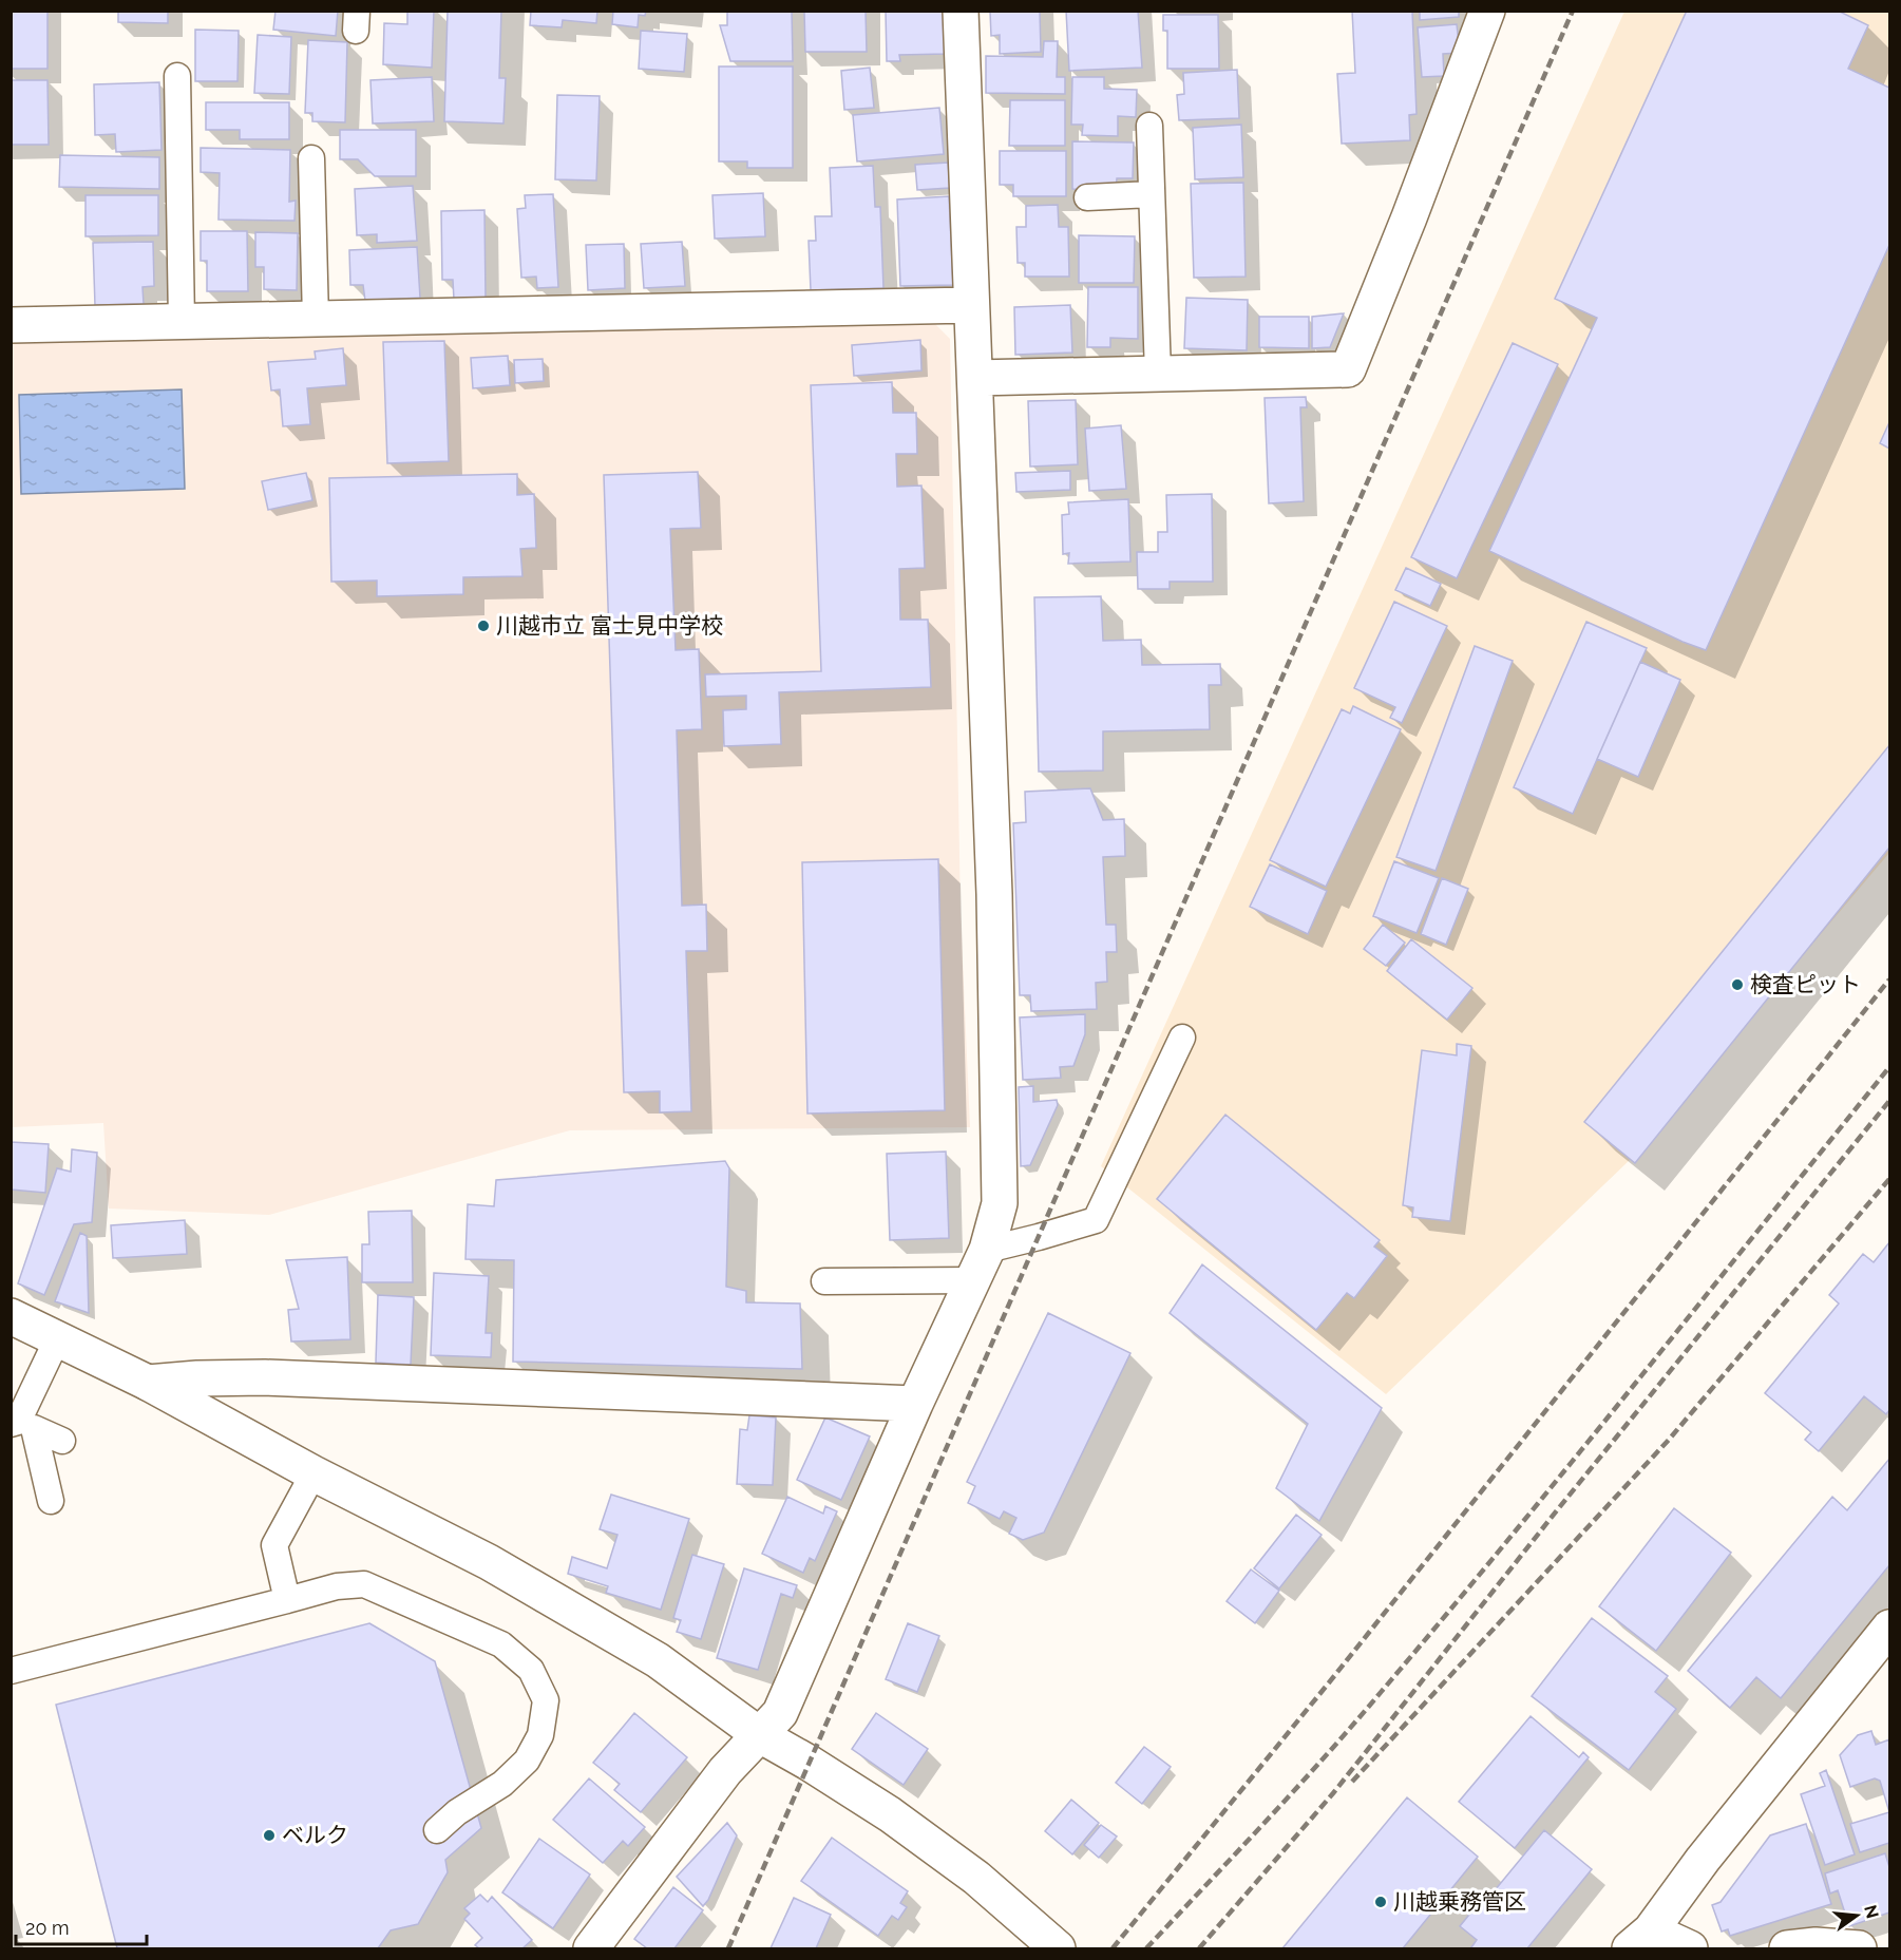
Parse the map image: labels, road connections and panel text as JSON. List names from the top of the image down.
{
  "places": [
    "川越市立 富士見中学校",
    "検査ピット",
    "ベルク",
    "川越乗務管区"
  ],
  "scale_bar": "20 m",
  "north": "right"
}
